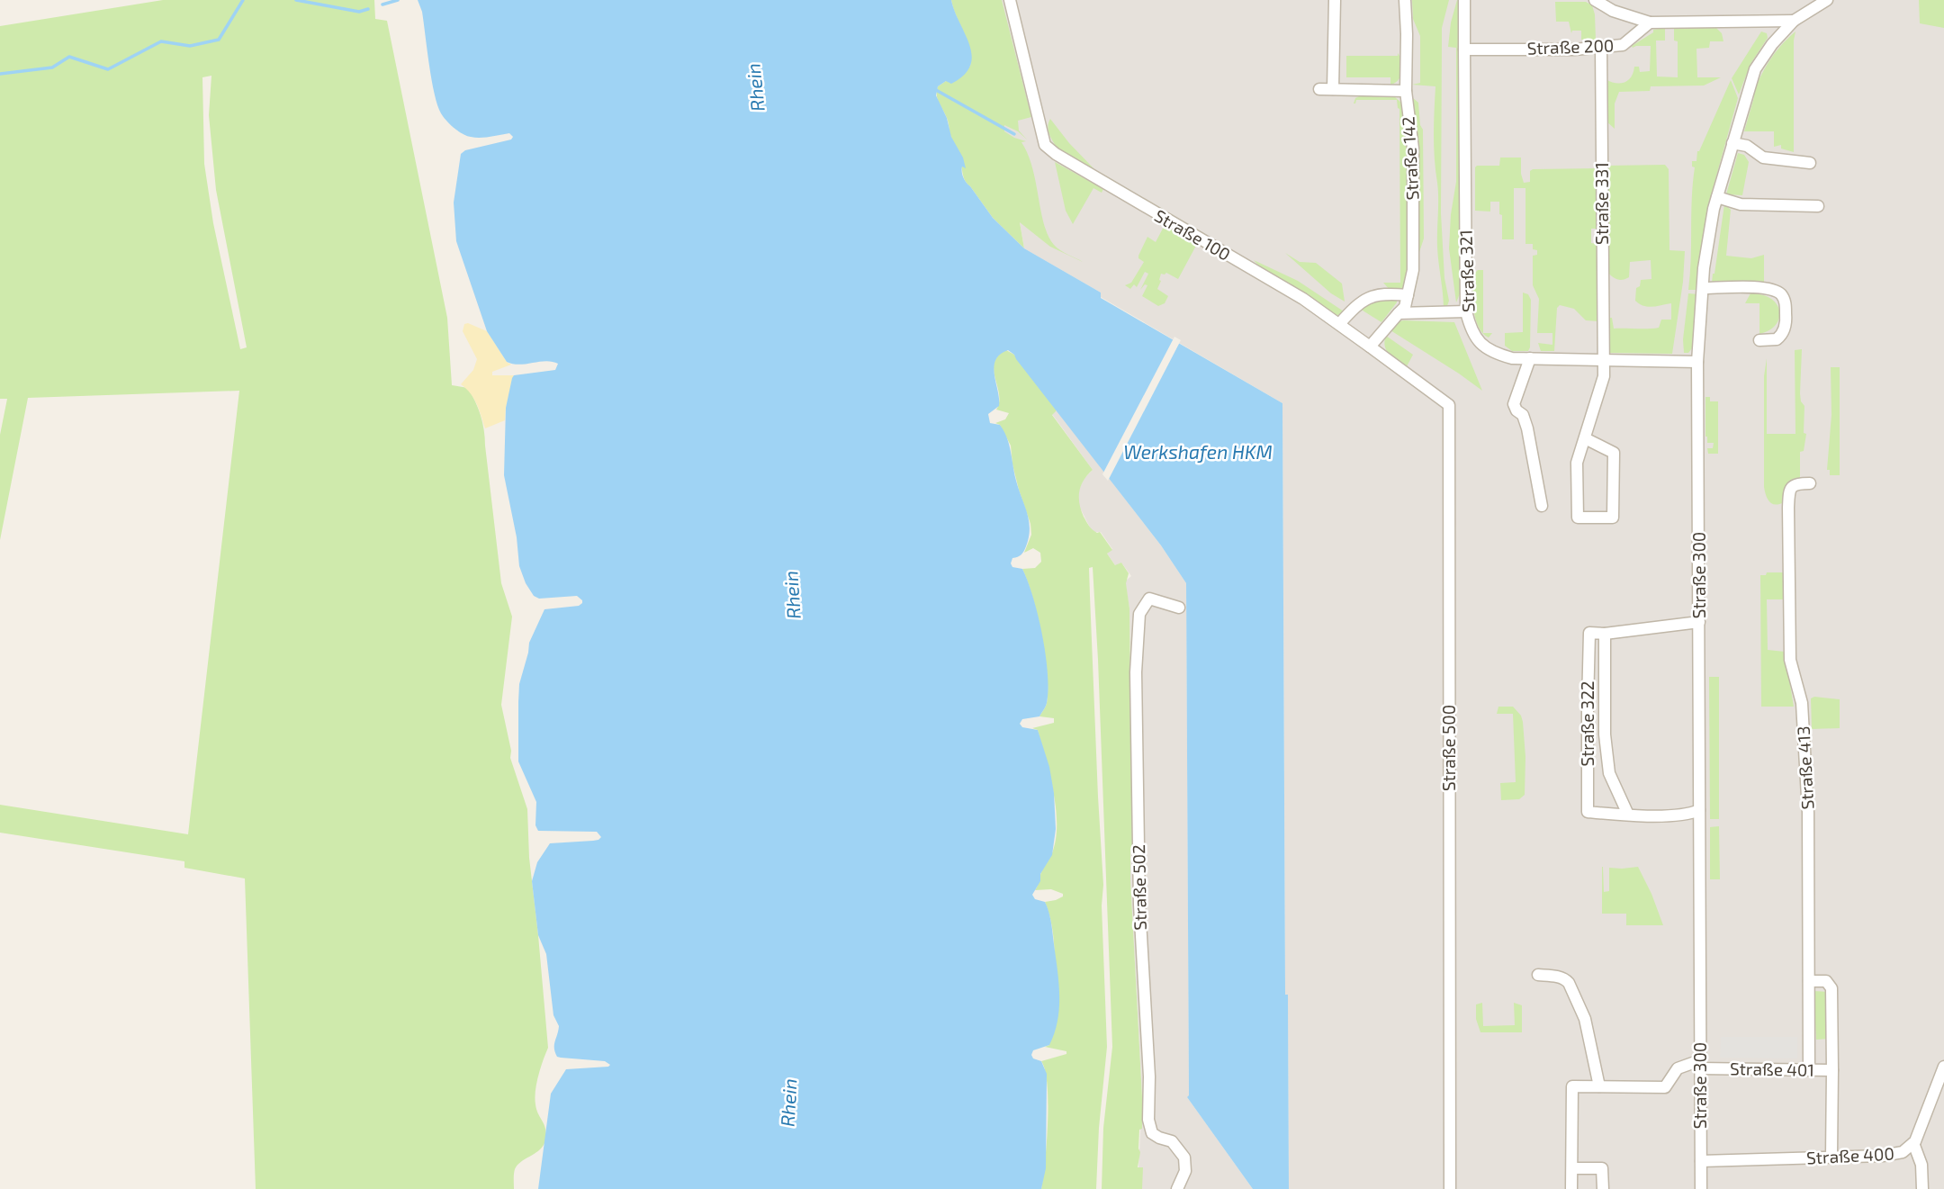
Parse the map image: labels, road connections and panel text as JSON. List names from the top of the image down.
{
  "streets": {
    "street": [
      "Straße 200",
      "Straße 142",
      "Straße 331",
      "Straße 100",
      "Straße 321",
      "Straße 300",
      "Straße 322",
      "Straße 500",
      "Straße 413",
      "Straße 502",
      "Straße 401",
      "Straße 400"
    ]
  },
  "crossings": [
    ["Straße 200", "Straße 331"],
    ["Straße 200", "Straße 321"],
    ["Straße 331", "Straße 321"],
    ["Straße 100", "Straße 500"],
    ["Straße 321", "Straße 300"],
    ["Straße 300", "Straße 322"],
    ["Straße 300", "Straße 401"],
    ["Straße 300", "Straße 400"],
    ["Straße 413", "Straße 401"],
    ["Straße 401", "Straße 400"]
  ],
  "water": ["Rhein", "Werkshafen HKM"]
}
